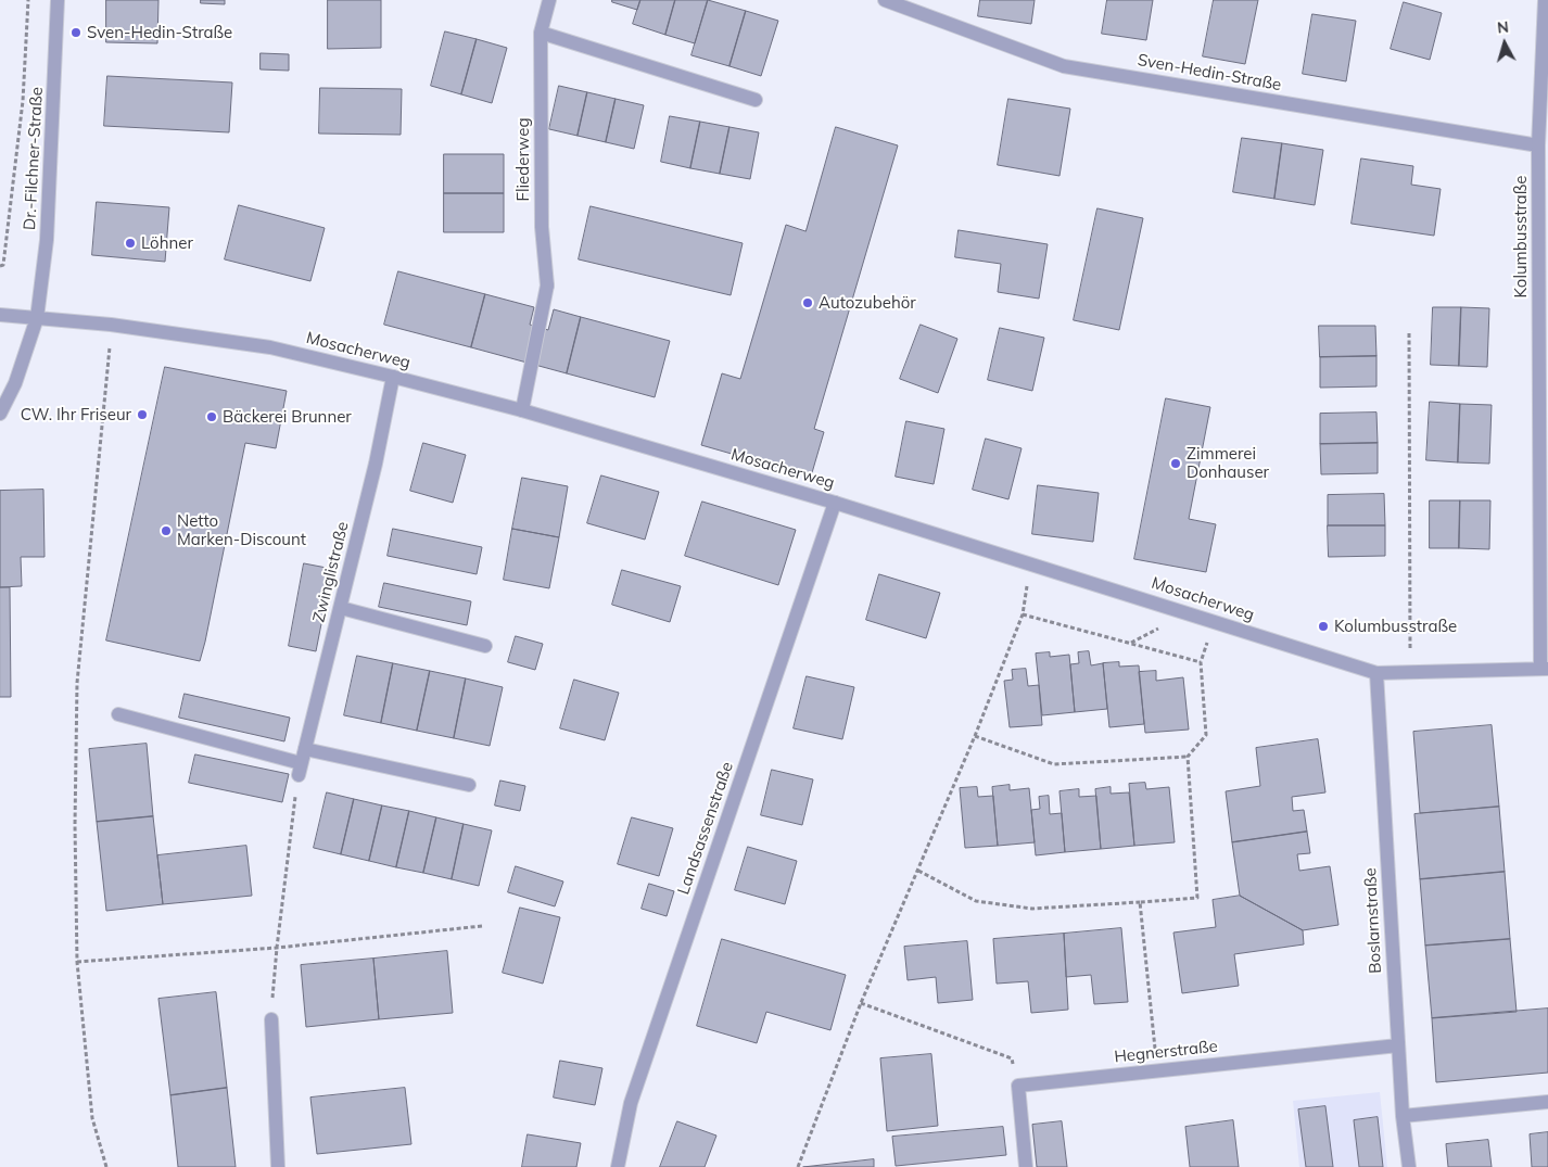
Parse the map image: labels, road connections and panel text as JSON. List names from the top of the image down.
{
  "streets": {
    "street": [
      "Sven-Hedin-Straße",
      "Dr.-Filchner-Straße",
      "Fliederweg",
      "Kolumbusstraße",
      "Mosacherweg",
      "Zwinglistraße",
      "Landsassenstraße",
      "Boslarnstraße",
      "Hegnerstraße"
    ]
  },
  "crossings": [
    ["Sven-Hedin-Straße", "Kolumbusstraße"],
    ["Dr.-Filchner-Straße", "Mosacherweg"],
    ["Fliederweg", "Mosacherweg"],
    ["Kolumbusstraße", "Mosacherweg"],
    ["Mosacherweg", "Zwinglistraße"],
    ["Mosacherweg", "Landsassenstraße"],
    ["Mosacherweg", "Boslarnstraße"],
    ["Boslarnstraße", "Hegnerstraße"]
  ],
  "places": [
    "Sven-Hedin-Straße",
    "Löhner",
    "Autozubehör",
    "CW. Ihr Friseur",
    "Bäckerei Brunner",
    "Zimmerei Donhauser",
    "Netto Marken-Discount",
    "Kolumbusstraße"
  ],
  "north": "top"
}
